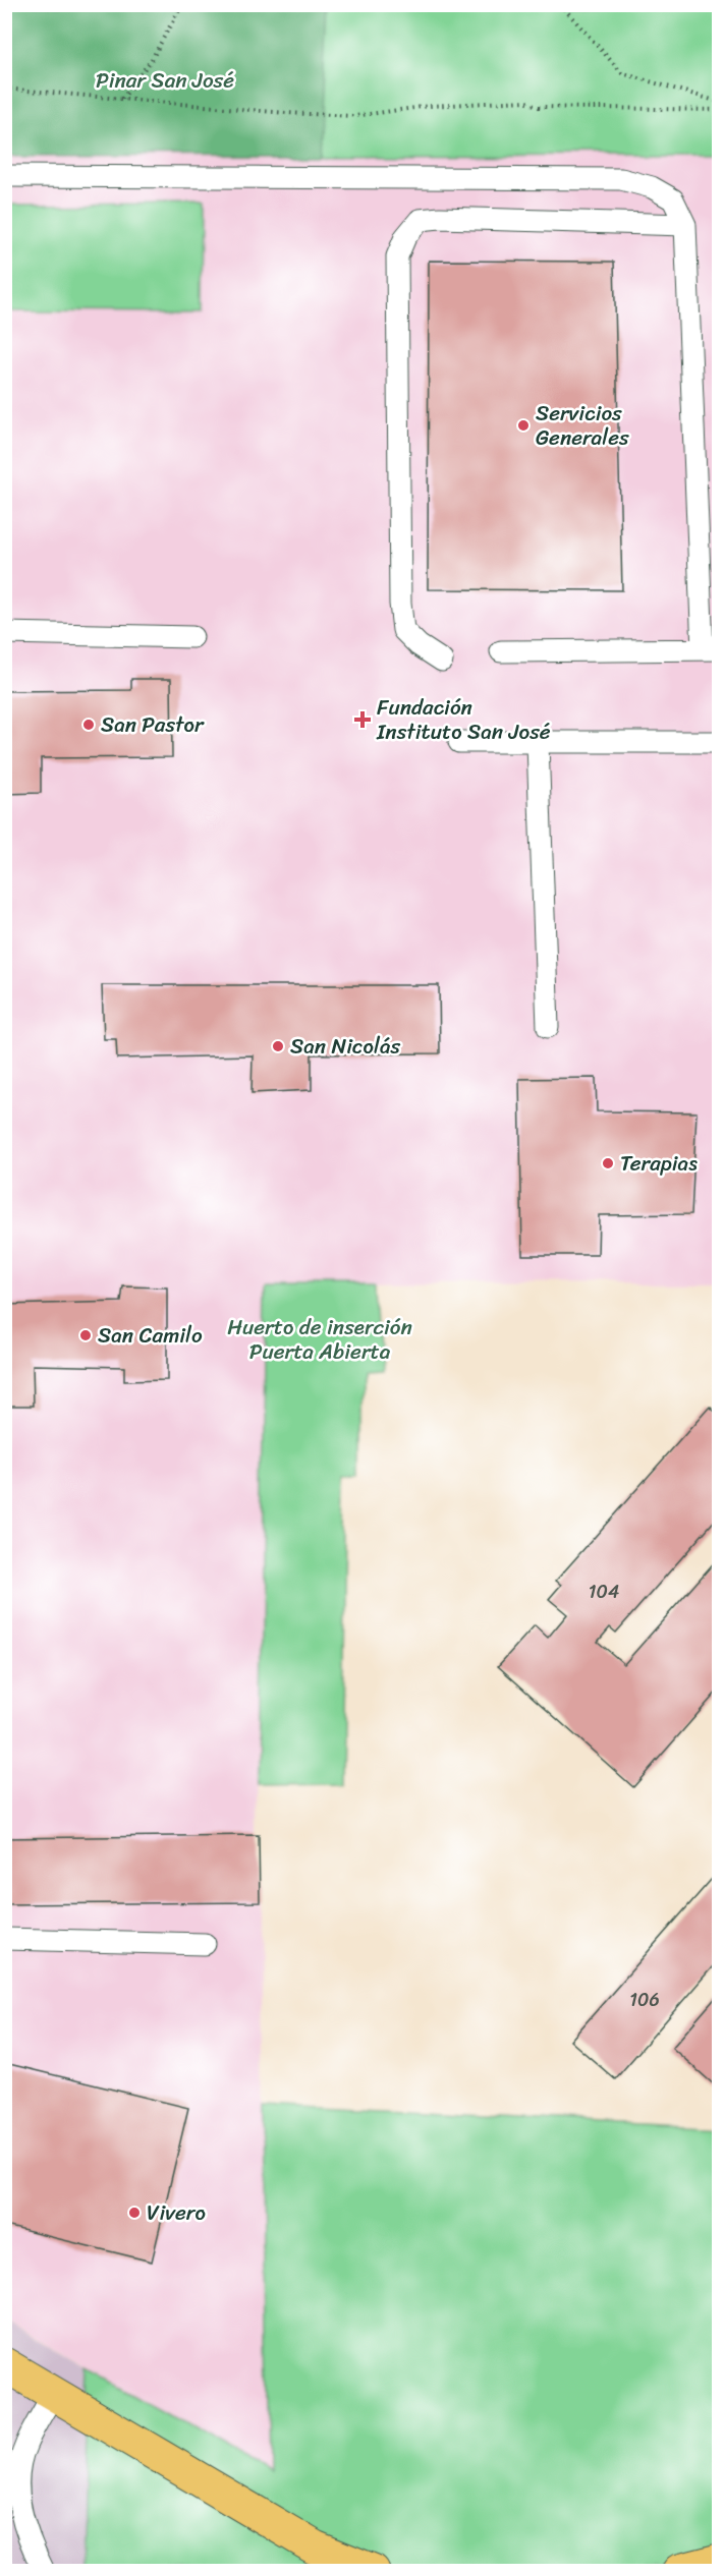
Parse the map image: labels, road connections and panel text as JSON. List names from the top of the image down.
{
  "parks": ["Pinar San José", "Huerto de inserción Puerta Abierta"],
  "places": {
    "other": [
      "Servicios Generales",
      "San Pastor",
      "San Nicolás",
      "Terapias",
      "San Camilo",
      "Vivero"
    ],
    "health": ["Fundación Instituto San José"]
  },
  "house_numbers": ["104", "106"]
}
